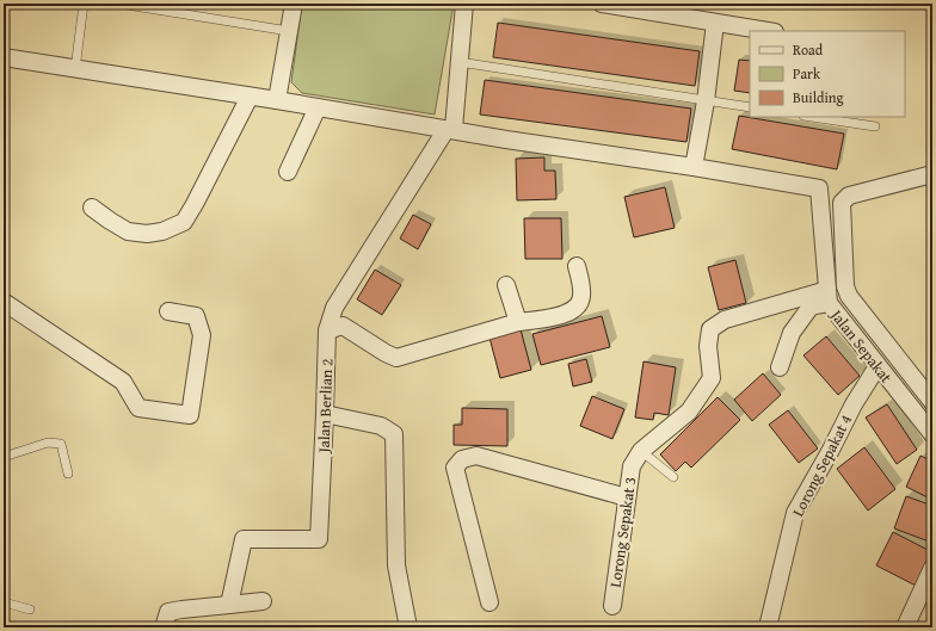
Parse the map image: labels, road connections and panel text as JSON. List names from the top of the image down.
{
  "streets": {
    "street": [
      "Jalan Sepakat",
      "Jalan Berlian 2",
      "Lorong Sepakat 4",
      "Lorong Sepakat 3"
    ]
  },
  "crossings": [
    ["Jalan Sepakat", "Lorong Sepakat 4"],
    ["Jalan Sepakat", "Lorong Sepakat 3"]
  ],
  "legend": ["Road", "Park", "Building"]
}
